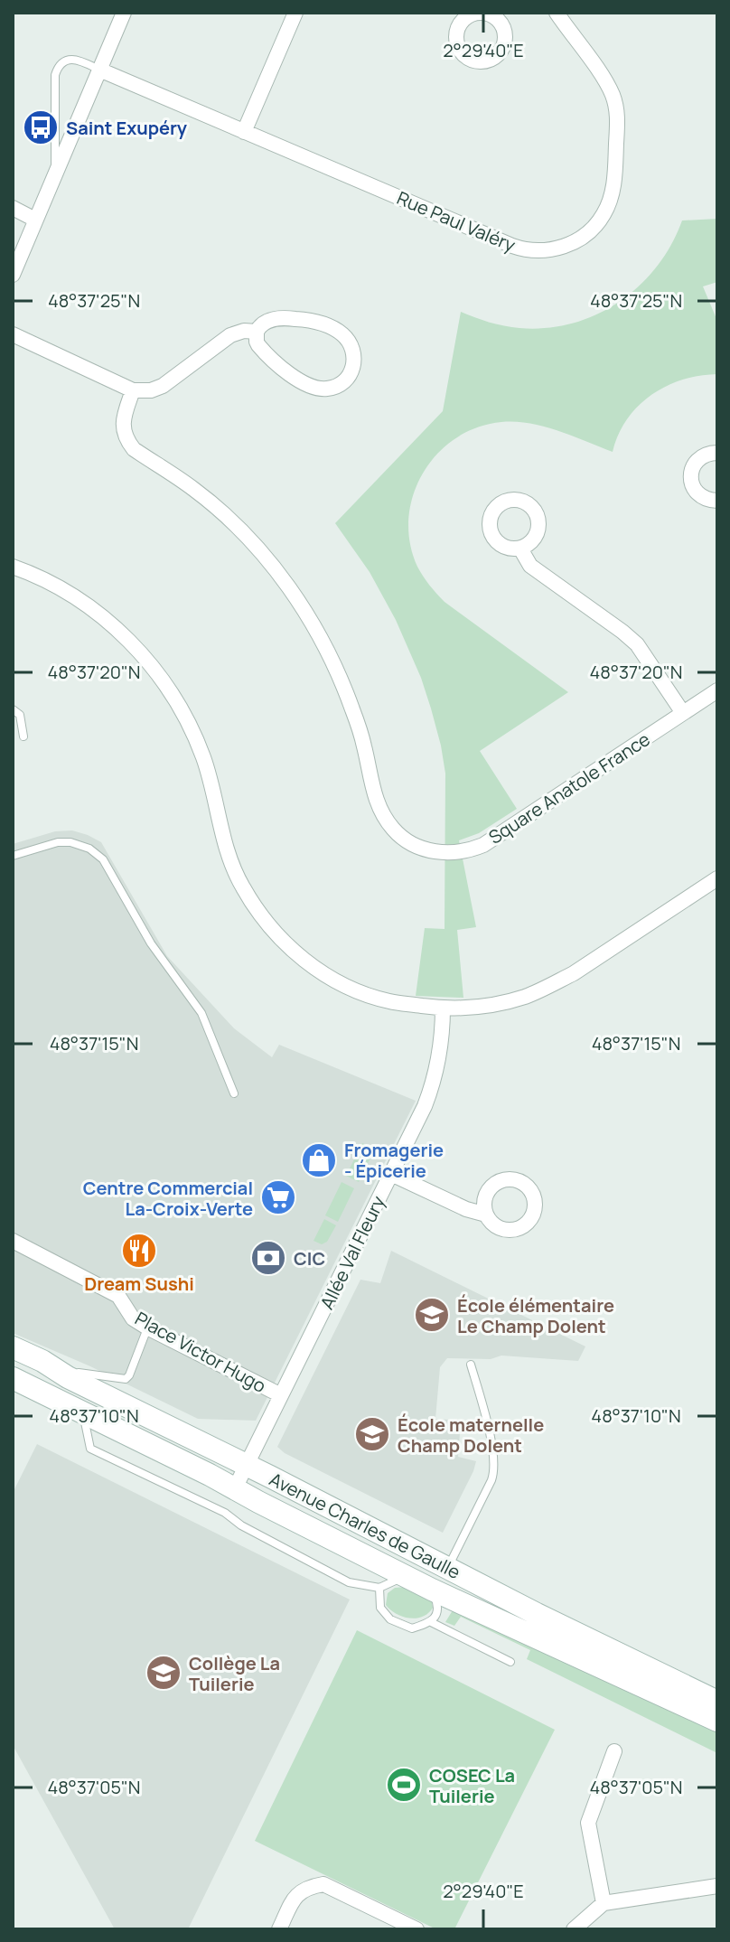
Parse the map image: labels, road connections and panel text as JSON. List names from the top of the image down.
{
  "streets": {
    "main road": ["Avenue Charles de Gaulle"],
    "street": [
      "Rue Paul Valéry",
      "Square Anatole France",
      "Allée Val Fleury",
      "Place Victor Hugo"
    ]
  },
  "crossings": [
    ["Allée Val Fleury", "Place Victor Hugo"],
    ["Allée Val Fleury", "Avenue Charles de Gaulle"]
  ],
  "places": {
    "bus stop": ["Saint Exupéry"],
    "shop": ["Fromagerie - Épicerie"],
    "supermarket": ["Centre Commercial La-Croix-Verte"],
    "restaurant": ["Dream Sushi"],
    "bank": ["CIC"],
    "school or university": ["École élémentaire Le Champ Dolent", "École maternelle Champ Dolent", "Collège La Tuilerie"],
    "sports": ["COSEC La Tuilerie"]
  },
  "coordinates": [
    "2°29'40\"E",
    "48°37'25\"N",
    "48°37'20\"N",
    "48°37'15\"N",
    "48°37'10\"N",
    "48°37'05\"N"
  ]
}
